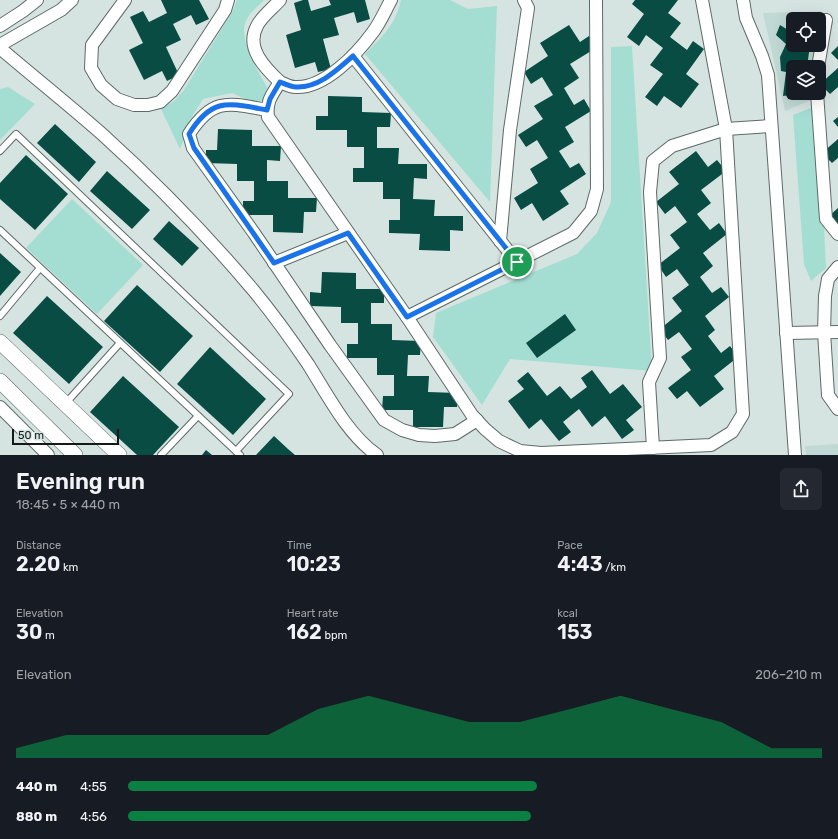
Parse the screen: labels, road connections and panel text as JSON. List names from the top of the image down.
{
  "scale_bar": "50 m",
  "page": {
    "scale": "50 m",
    "heading": ["Evening run", "18:45 · 5 × 440 m"],
    "stats": [
      ["Distance", "2.20 km"],
      ["Time", "10:23"],
      ["Pace", "4:43 /km"],
      ["Elevation", "30 m"],
      ["Heart rate", "162 bpm"],
      ["kcal", "153"]
    ],
    "chart": ["Elevation", "206–210 m"],
    "list": [
      {
        "name": "440 m",
        "note": "4:55"
      },
      {
        "name": "880 m",
        "note": "4:56"
      }
    ]
  }
}
